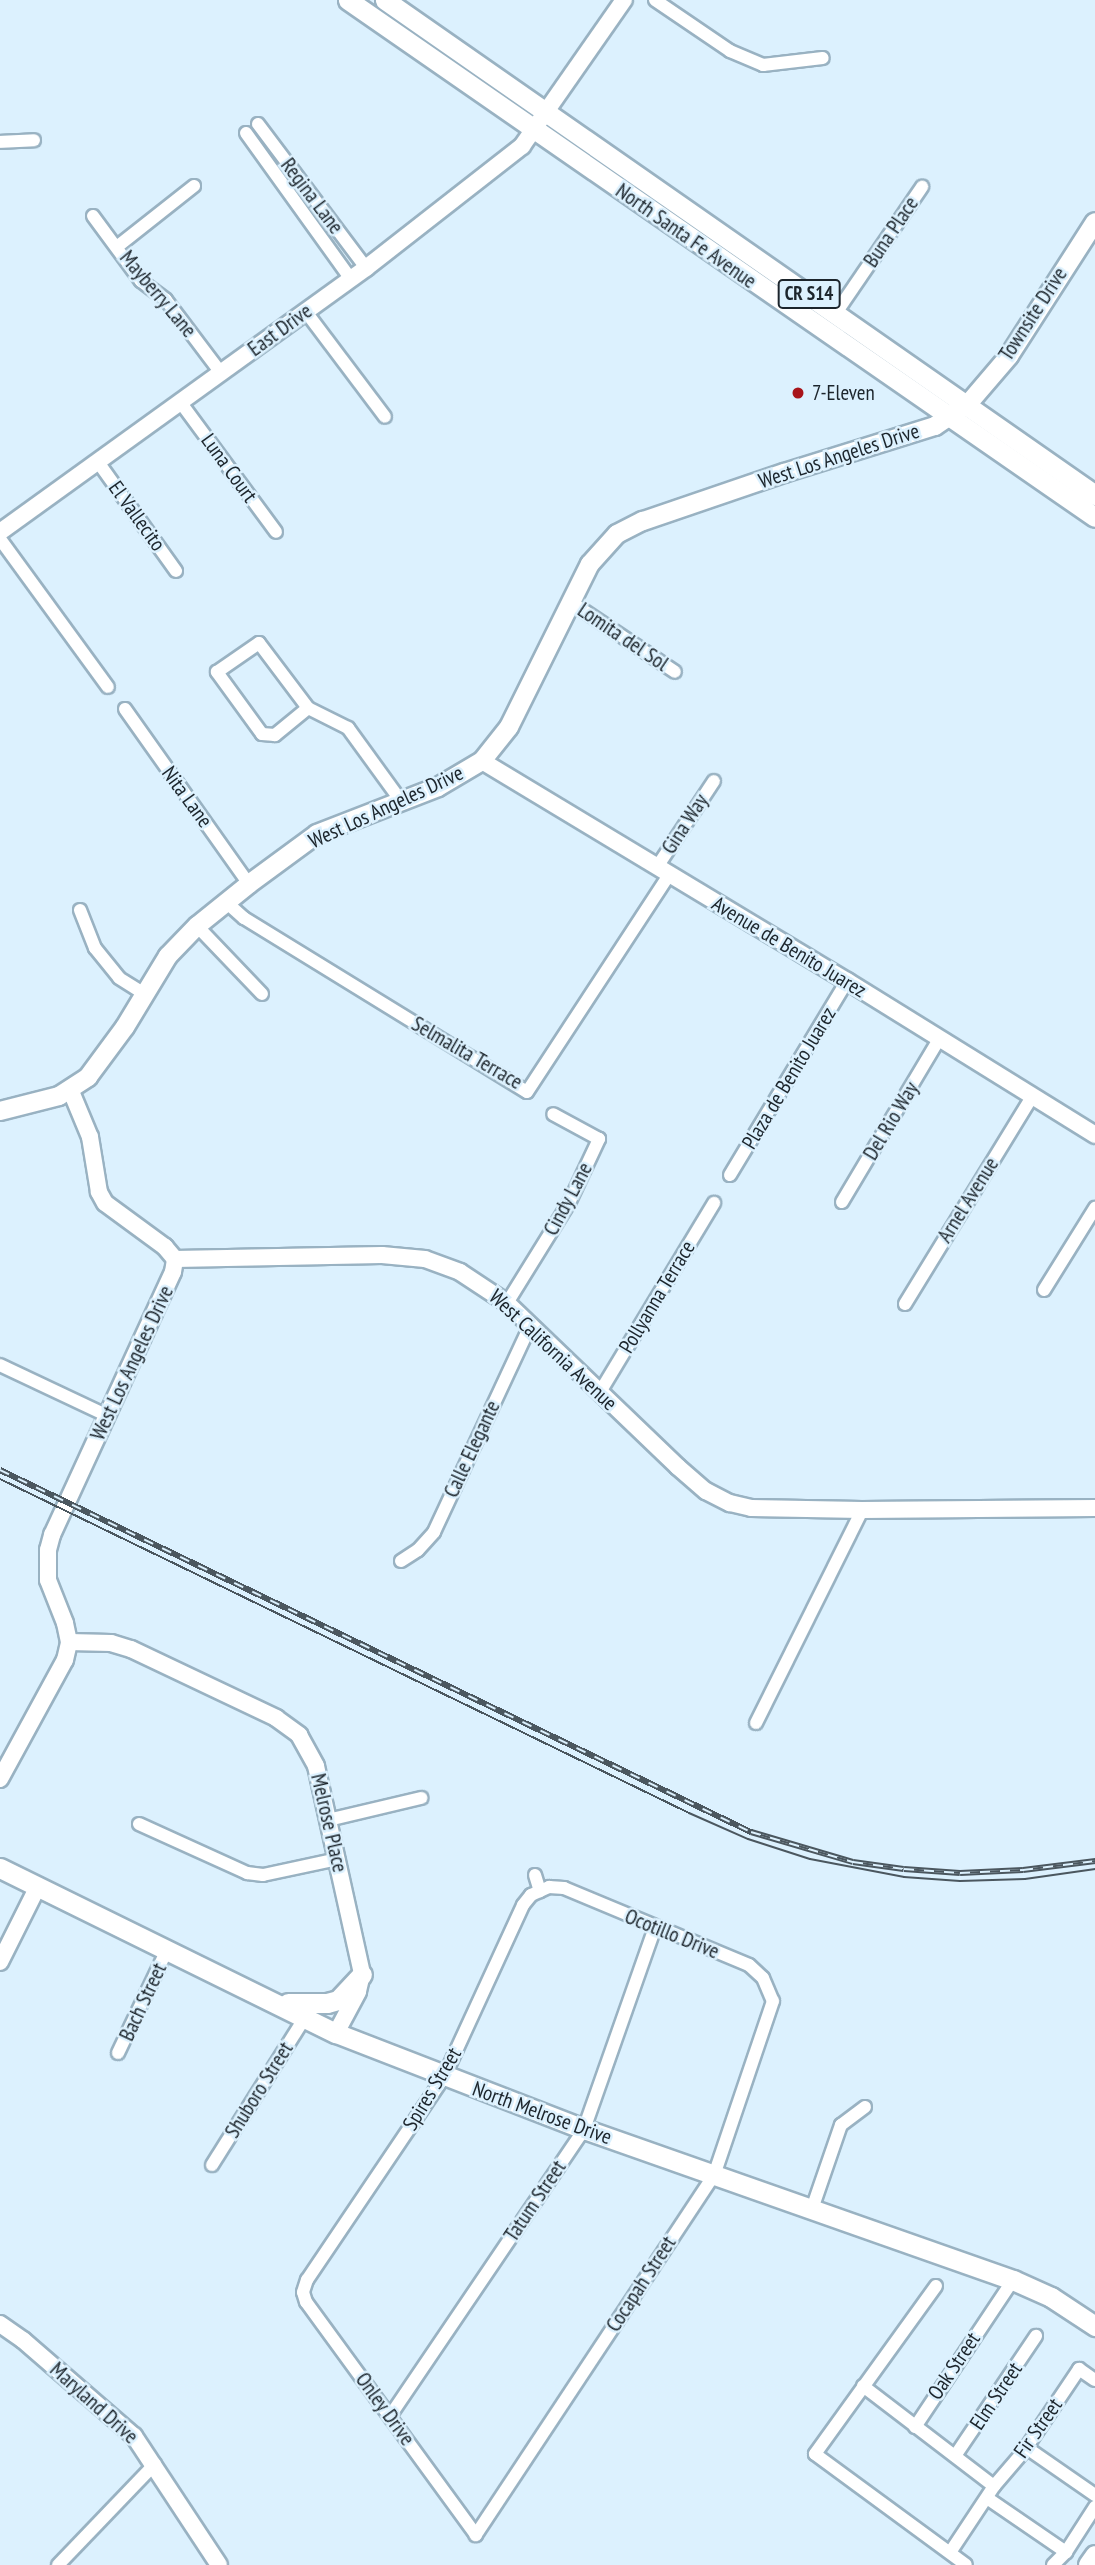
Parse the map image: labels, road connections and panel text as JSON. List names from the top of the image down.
{
  "streets": {
    "main road": [
      "North Santa Fe Avenue",
      "CR S14",
      "Townsite Drive",
      "West Los Angeles Drive",
      "North Melrose Drive"
    ],
    "street": [
      "Regina Lane",
      "Buna Place",
      "Mayberry Lane",
      "East Drive",
      "Luna Court",
      "El Vallecito",
      "Lomita del Sol",
      "Nita Lane",
      "Gina Way",
      "Avenue de Benito Juarez",
      "Selmalita Terrace",
      "Plaza de Benito Juarez",
      "Del Rio Way",
      "Cindy Lane",
      "Arnel Avenue",
      "Pollyanna Terrace",
      "West California Avenue",
      "Calle Elegante",
      "Melrose Place",
      "Ocotillo Drive",
      "Bach Street",
      "Spires Street",
      "Shuboro Street",
      "Tatum Street",
      "Cocapah Street",
      "Oak Street",
      "Elm Street",
      "Maryland Drive",
      "Onley Drive",
      "Fir Street"
    ]
  },
  "crossings": [
    ["Regina Lane", "East Drive"],
    ["Buna Place", "North Santa Fe Avenue"],
    ["North Santa Fe Avenue", "Townsite Drive"],
    ["North Santa Fe Avenue", "East Drive"],
    ["North Santa Fe Avenue", "West Los Angeles Drive"],
    ["Mayberry Lane", "East Drive"],
    ["Townsite Drive", "West Los Angeles Drive"],
    ["East Drive", "Luna Court"],
    ["East Drive", "El Vallecito"],
    ["West Los Angeles Drive", "Lomita del Sol"],
    ["West Los Angeles Drive", "Nita Lane"],
    ["West Los Angeles Drive", "Avenue de Benito Juarez"],
    ["West Los Angeles Drive", "Selmalita Terrace"],
    ["West Los Angeles Drive", "West California Avenue"],
    ["West Los Angeles Drive", "Melrose Place"],
    ["Gina Way", "Avenue de Benito Juarez"],
    ["Gina Way", "Selmalita Terrace"],
    ["Avenue de Benito Juarez", "Selmalita Terrace"],
    ["Avenue de Benito Juarez", "Plaza de Benito Juarez"],
    ["Avenue de Benito Juarez", "Del Rio Way"],
    ["Avenue de Benito Juarez", "Arnel Avenue"],
    ["Cindy Lane", "West California Avenue"],
    ["Pollyanna Terrace", "West California Avenue"],
    ["West California Avenue", "Calle Elegante"],
    ["Ocotillo Drive", "Spires Street"],
    ["Ocotillo Drive", "Tatum Street"],
    ["Ocotillo Drive", "Cocapah Street"],
    ["Bach Street", "North Melrose Drive"],
    ["Spires Street", "North Melrose Drive"],
    ["Spires Street", "Onley Drive"],
    ["Shuboro Street", "North Melrose Drive"],
    ["North Melrose Drive", "Tatum Street"],
    ["North Melrose Drive", "Cocapah Street"],
    ["North Melrose Drive", "Oak Street"],
    ["Tatum Street", "Onley Drive"],
    ["Cocapah Street", "Onley Drive"]
  ],
  "places": ["7-Eleven"]
}
